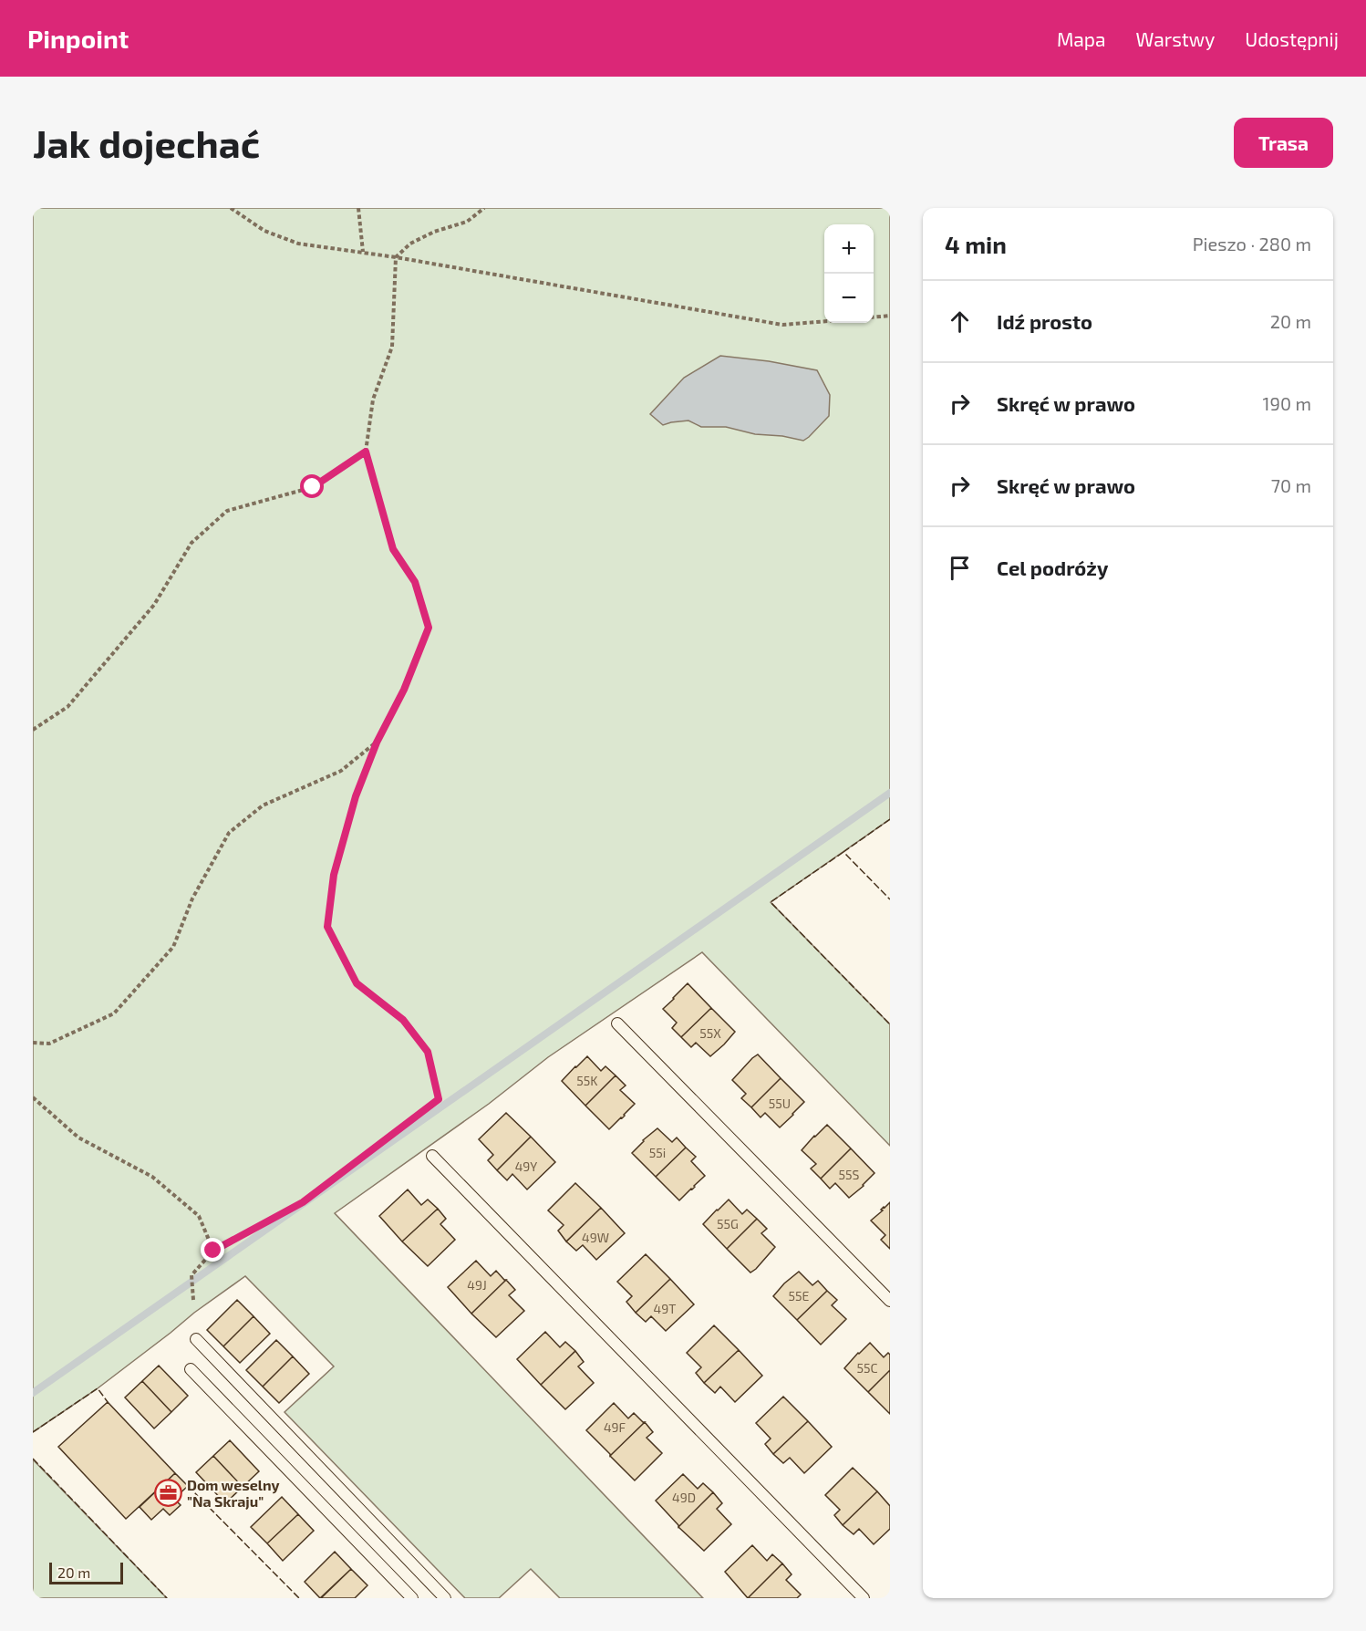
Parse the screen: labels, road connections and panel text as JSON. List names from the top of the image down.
{
  "places": {
    "office": ["Dom weselny \"Na Skraju\""]
  },
  "house_numbers": [
    "55X",
    "55K",
    "55U",
    "55i",
    "49Y",
    "55S",
    "55G",
    "49W",
    "49J",
    "55E",
    "49T",
    "55C",
    "49F",
    "49D"
  ],
  "scale_bar": "20 m",
  "page": {
    "header": "Pinpoint",
    "nav": ["Mapa", "Warstwy", "Udostępnij"],
    "buttons": "Trasa",
    "title": "Jak dojechać",
    "heading": ["4 min", "Pieszo · 280 m"],
    "map_buttons": ["+", "−"],
    "list": [
      ["Idź prosto", "20 m"],
      ["Skręć w prawo", "190 m"],
      ["Skręć w prawo", "70 m"],
      "Cel podróży"
    ],
    "scale": "20 m"
  }
}
